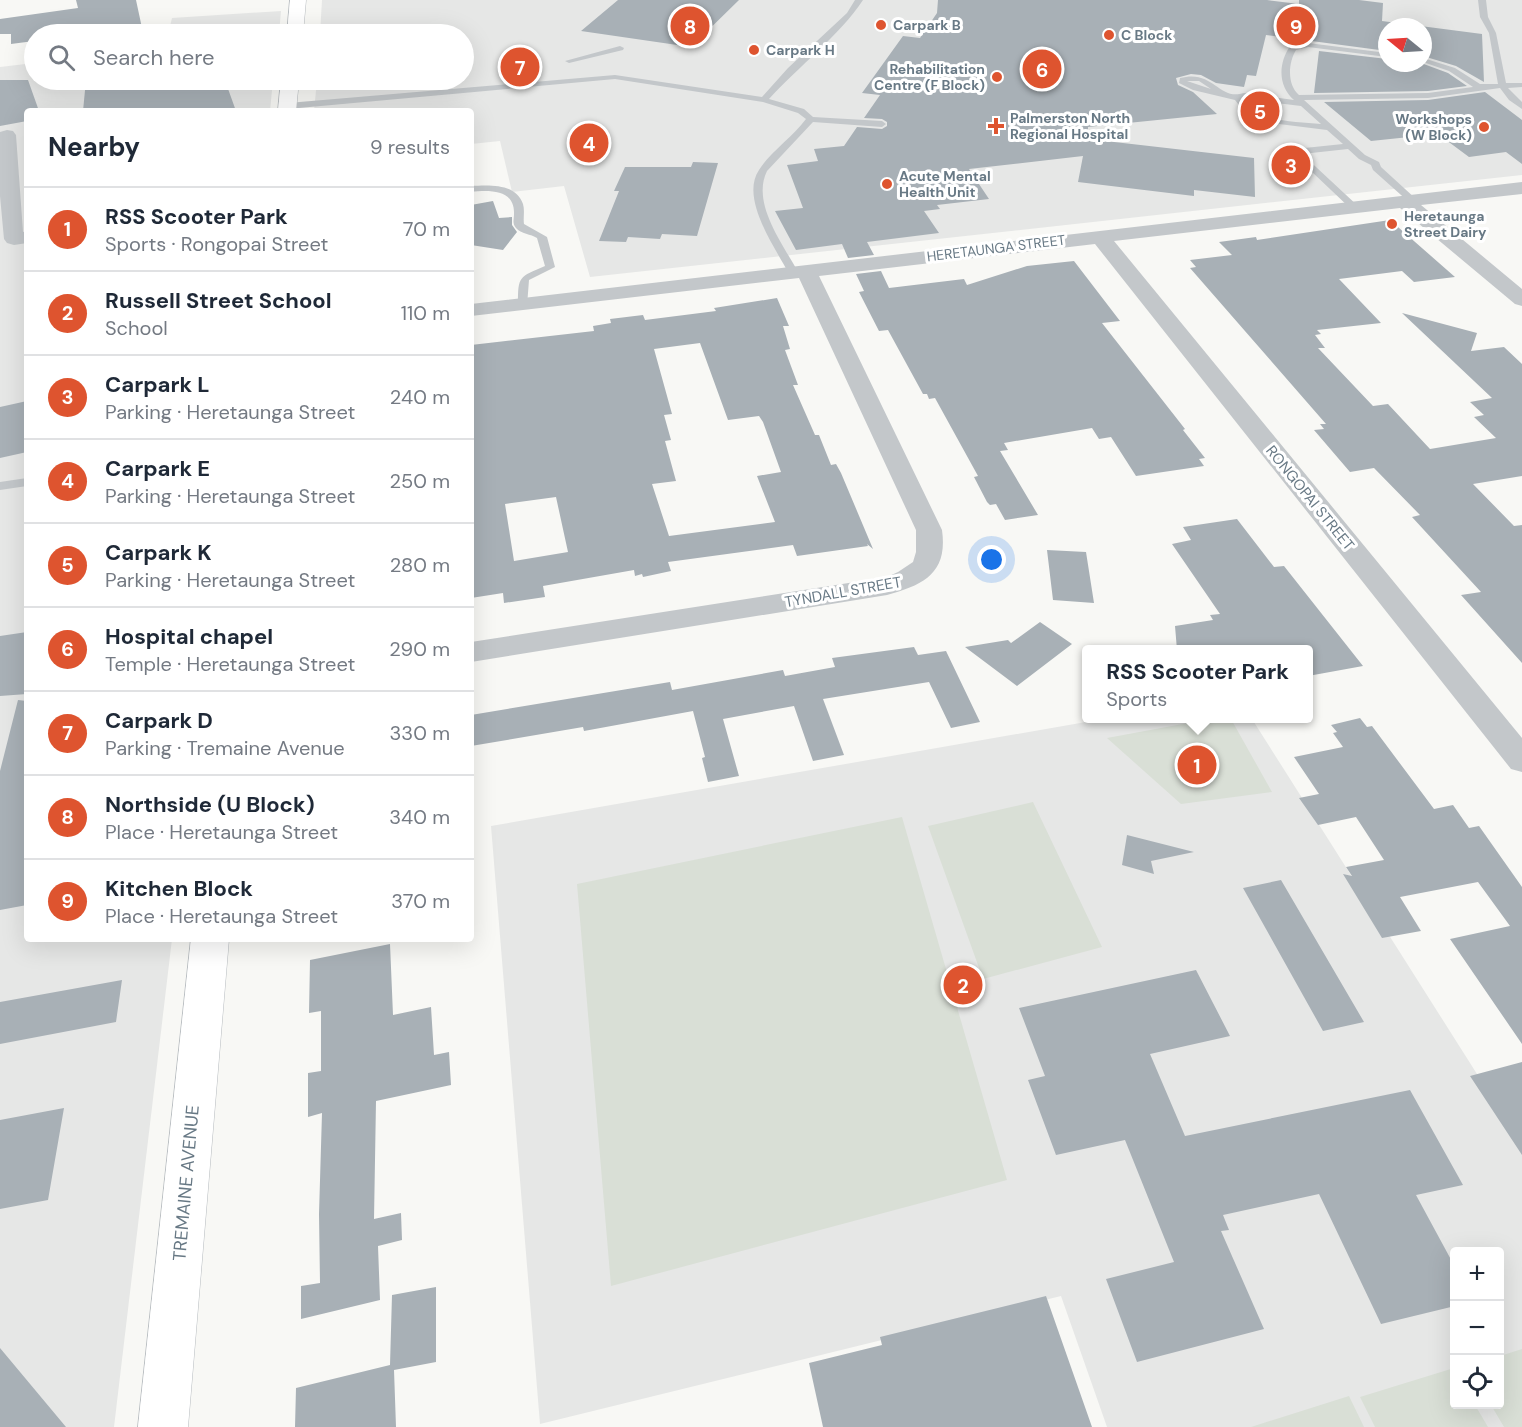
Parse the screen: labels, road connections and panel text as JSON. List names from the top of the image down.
{
  "streets": {
    "main road": ["TREMAINE AVENUE"],
    "street": ["HERETAUNGA STREET", "RONGOPAI STREET", "TYNDALL STREET"]
  },
  "crossings": [
    ["HERETAUNGA STREET", "RONGOPAI STREET"],
    ["HERETAUNGA STREET", "TYNDALL STREET"]
  ],
  "places": {
    "other": [
      "Carpark B",
      "C Block",
      "Carpark H",
      "Rehabilitation Centre (F Block)",
      "Workshops (W Block)",
      "Acute Mental Health Unit",
      "Heretaunga Street Dairy"
    ],
    "health": ["Palmerston North Regional Hospital"]
  },
  "north": "left",
  "page": {
    "pins": [
      "8",
      "9",
      "7",
      "6",
      "5",
      "4",
      "3",
      "1",
      "2"
    ],
    "search": "Search here",
    "heading": ["Nearby", "9 results"],
    "list": [
      {
        "mark": "1",
        "name": "RSS Scooter Park",
        "note": "Sports · Rongopai Street",
        "value": "70 m"
      },
      {
        "mark": "2",
        "name": "Russell Street School",
        "note": "School",
        "value": "110 m"
      },
      {
        "mark": "3",
        "name": "Carpark L",
        "note": "Parking · Heretaunga Street",
        "value": "240 m"
      },
      {
        "mark": "4",
        "name": "Carpark E",
        "note": "Parking · Heretaunga Street",
        "value": "250 m"
      },
      {
        "mark": "5",
        "name": "Carpark K",
        "note": "Parking · Heretaunga Street",
        "value": "280 m"
      },
      {
        "mark": "6",
        "name": "Hospital chapel",
        "note": "Temple · Heretaunga Street",
        "value": "290 m"
      },
      {
        "mark": "7",
        "name": "Carpark D",
        "note": "Parking · Tremaine Avenue",
        "value": "330 m"
      },
      {
        "mark": "8",
        "name": "Northside (U Block)",
        "note": "Place · Heretaunga Street",
        "value": "340 m"
      },
      {
        "mark": "9",
        "name": "Kitchen Block",
        "note": "Place · Heretaunga Street",
        "value": "370 m"
      }
    ],
    "popup": ["RSS Scooter Park", "Sports"],
    "map_buttons": ["+", "−"]
  }
}
